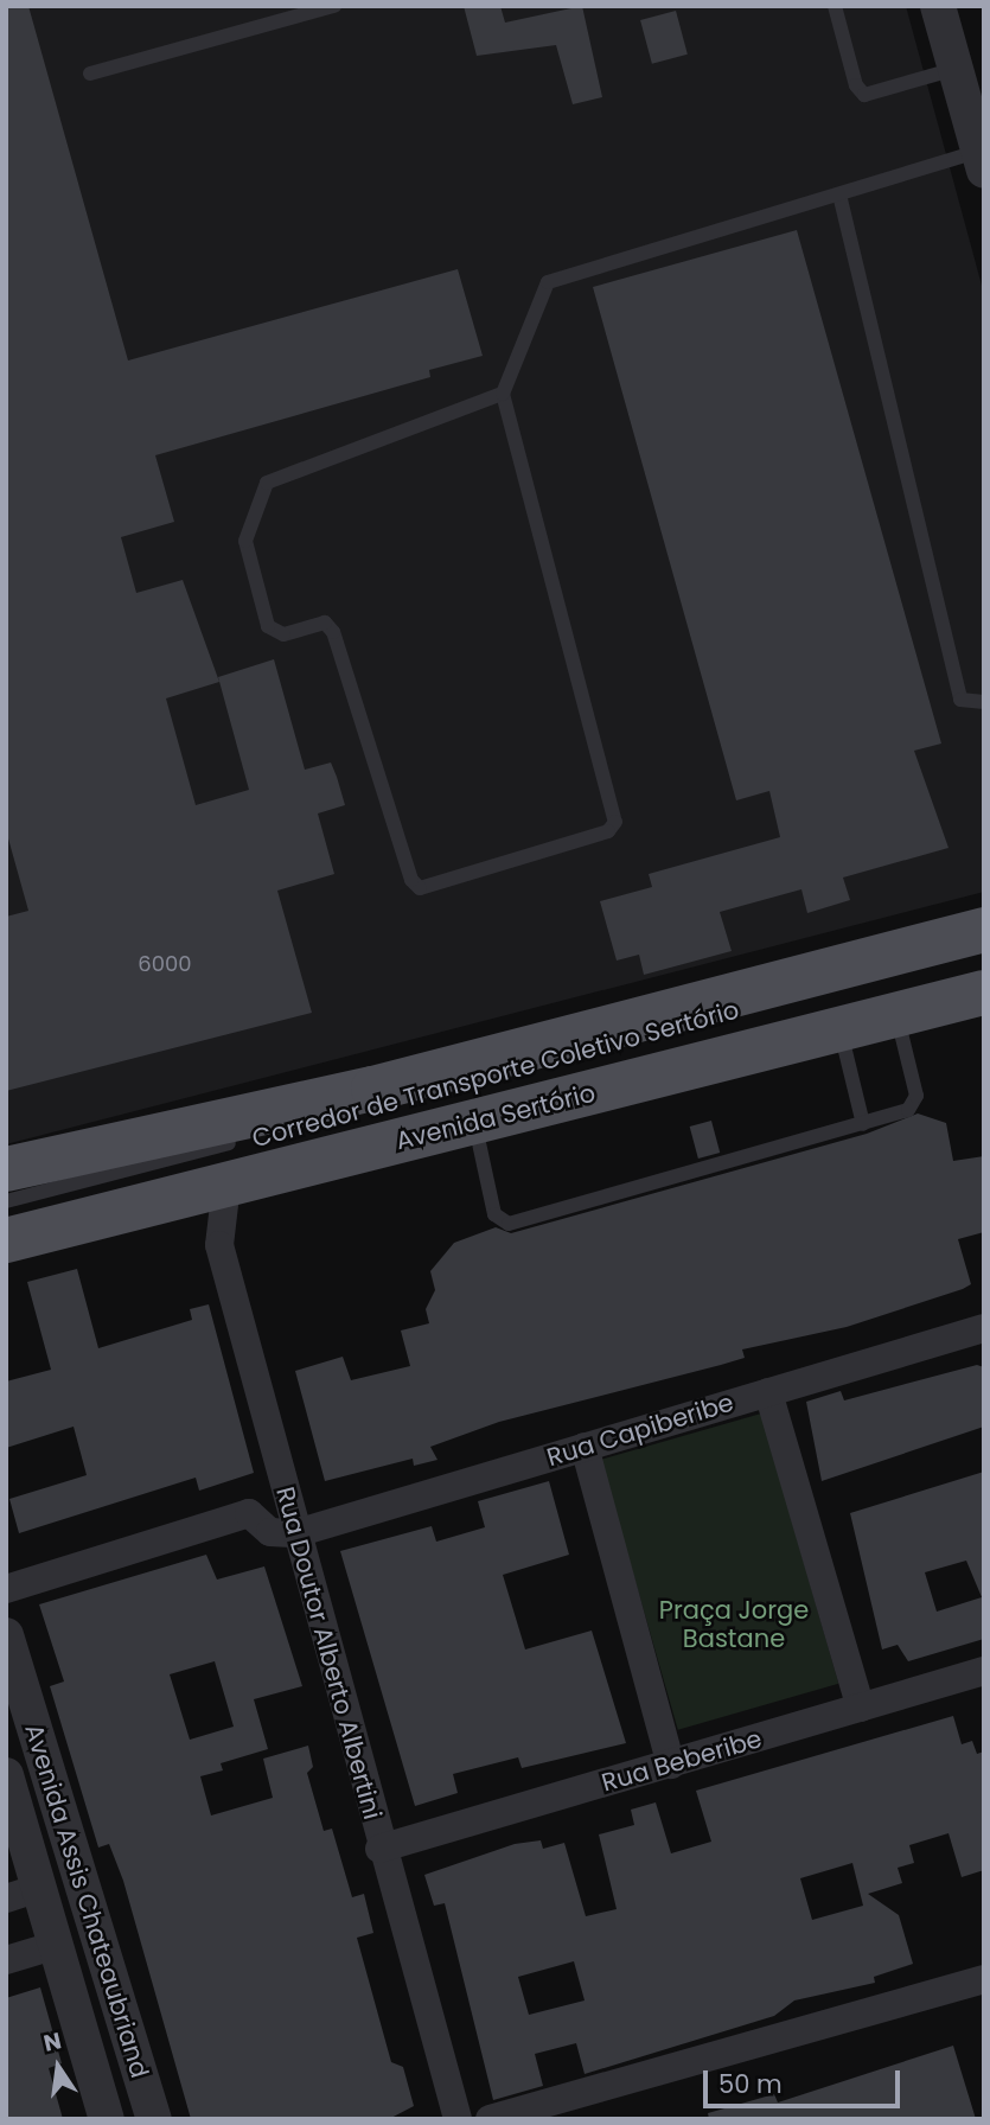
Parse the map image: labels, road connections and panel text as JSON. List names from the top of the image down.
{
  "streets": {
    "main road": ["Avenida Sertório"],
    "street": [
      "Rua Capiberibe",
      "Rua Doutor Alberto Albertini",
      "Rua Beberibe",
      "Avenida Assis Chateaubriand"
    ],
    "lane": ["Corredor de Transporte Coletivo Sertório"]
  },
  "crossings": [
    ["Corredor de Transporte Coletivo Sertório", "Avenida Sertório"],
    ["Corredor de Transporte Coletivo Sertório", "Rua Doutor Alberto Albertini"],
    ["Avenida Sertório", "Rua Doutor Alberto Albertini"],
    ["Rua Capiberibe", "Rua Doutor Alberto Albertini"],
    ["Rua Doutor Alberto Albertini", "Rua Beberibe"]
  ],
  "parks": ["Praça Jorge Bastane"],
  "house_numbers": ["6000"],
  "scale_bar": "50 m",
  "north": "top"
}
